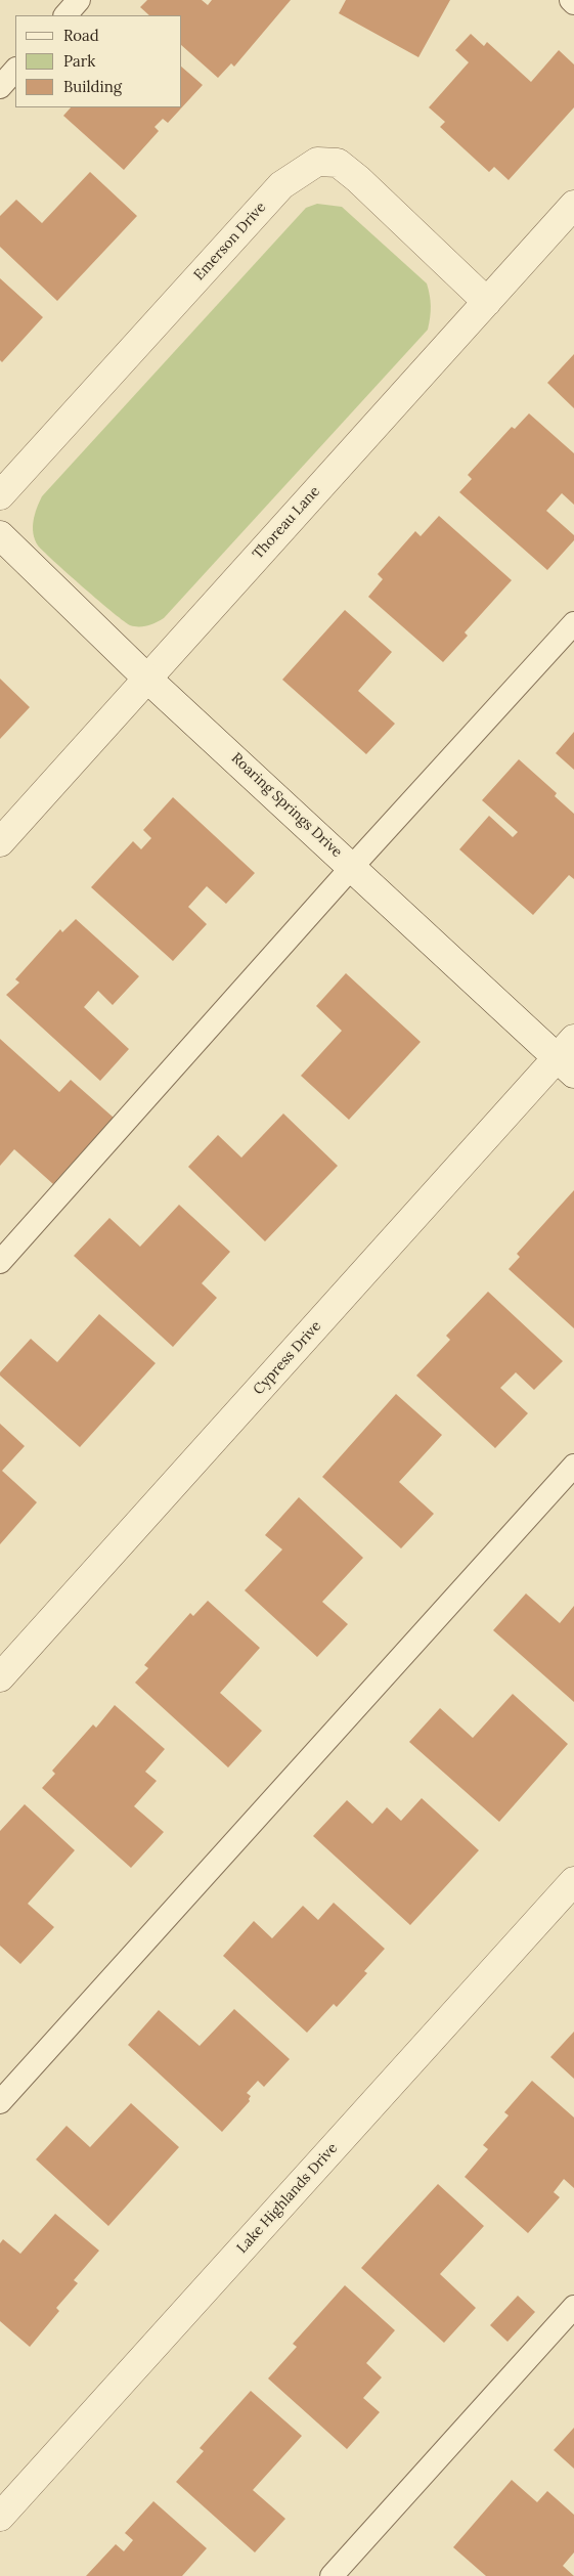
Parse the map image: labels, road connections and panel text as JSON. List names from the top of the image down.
{
  "streets": {
    "street": [
      "Emerson Drive",
      "Thoreau Lane",
      "Roaring Springs Drive",
      "Cypress Drive",
      "Lake Highlands Drive"
    ]
  },
  "crossings": [
    ["Emerson Drive", "Thoreau Lane"],
    ["Thoreau Lane", "Roaring Springs Drive"],
    ["Roaring Springs Drive", "Cypress Drive"]
  ],
  "legend": ["Road", "Park", "Building"]
}
